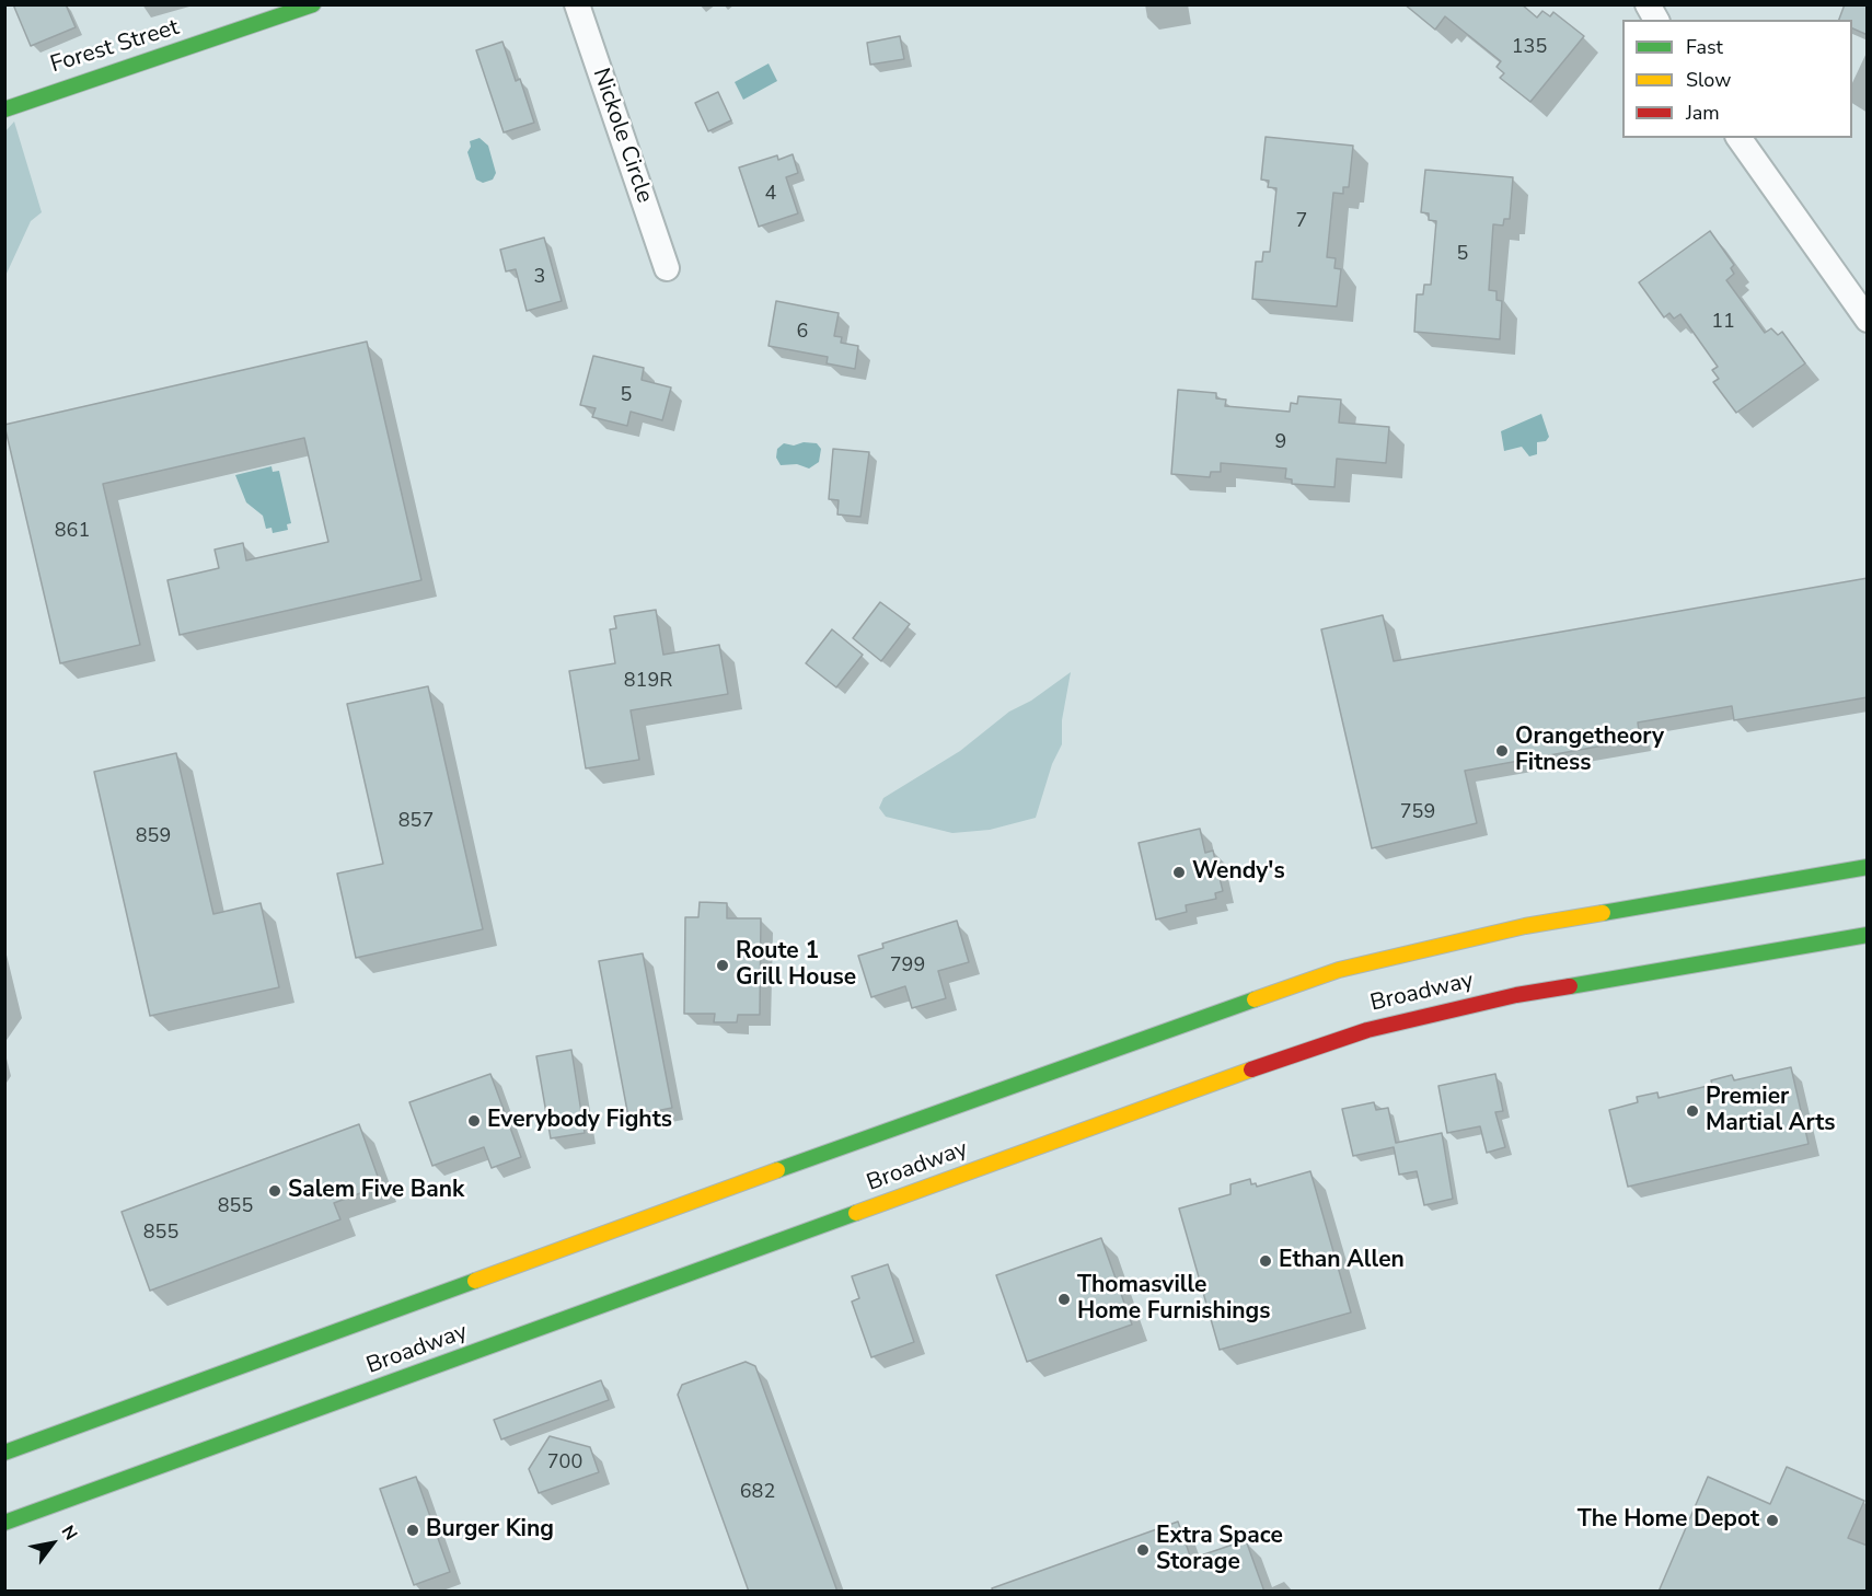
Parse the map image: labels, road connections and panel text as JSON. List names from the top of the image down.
{
  "streets": {
    "main road": ["Forest Street", "Broadway"],
    "street": ["Nickole Circle"]
  },
  "places": [
    "Orangetheory Fitness",
    "Wendy's",
    "Route 1 Grill House",
    "Premier Martial Arts",
    "Everybody Fights",
    "Salem Five Bank",
    "Ethan Allen",
    "Thomasville Home Furnishings",
    "The Home Depot",
    "Burger King",
    "Extra Space Storage"
  ],
  "house_numbers": [
    "135",
    "4",
    "7",
    "5",
    "3",
    "11",
    "6",
    "5",
    "9",
    "861",
    "819R",
    "759",
    "857",
    "859",
    "799",
    "855",
    "855",
    "700",
    "682"
  ],
  "legend": ["Fast", "Slow", "Jam"],
  "north": "top right"
}
